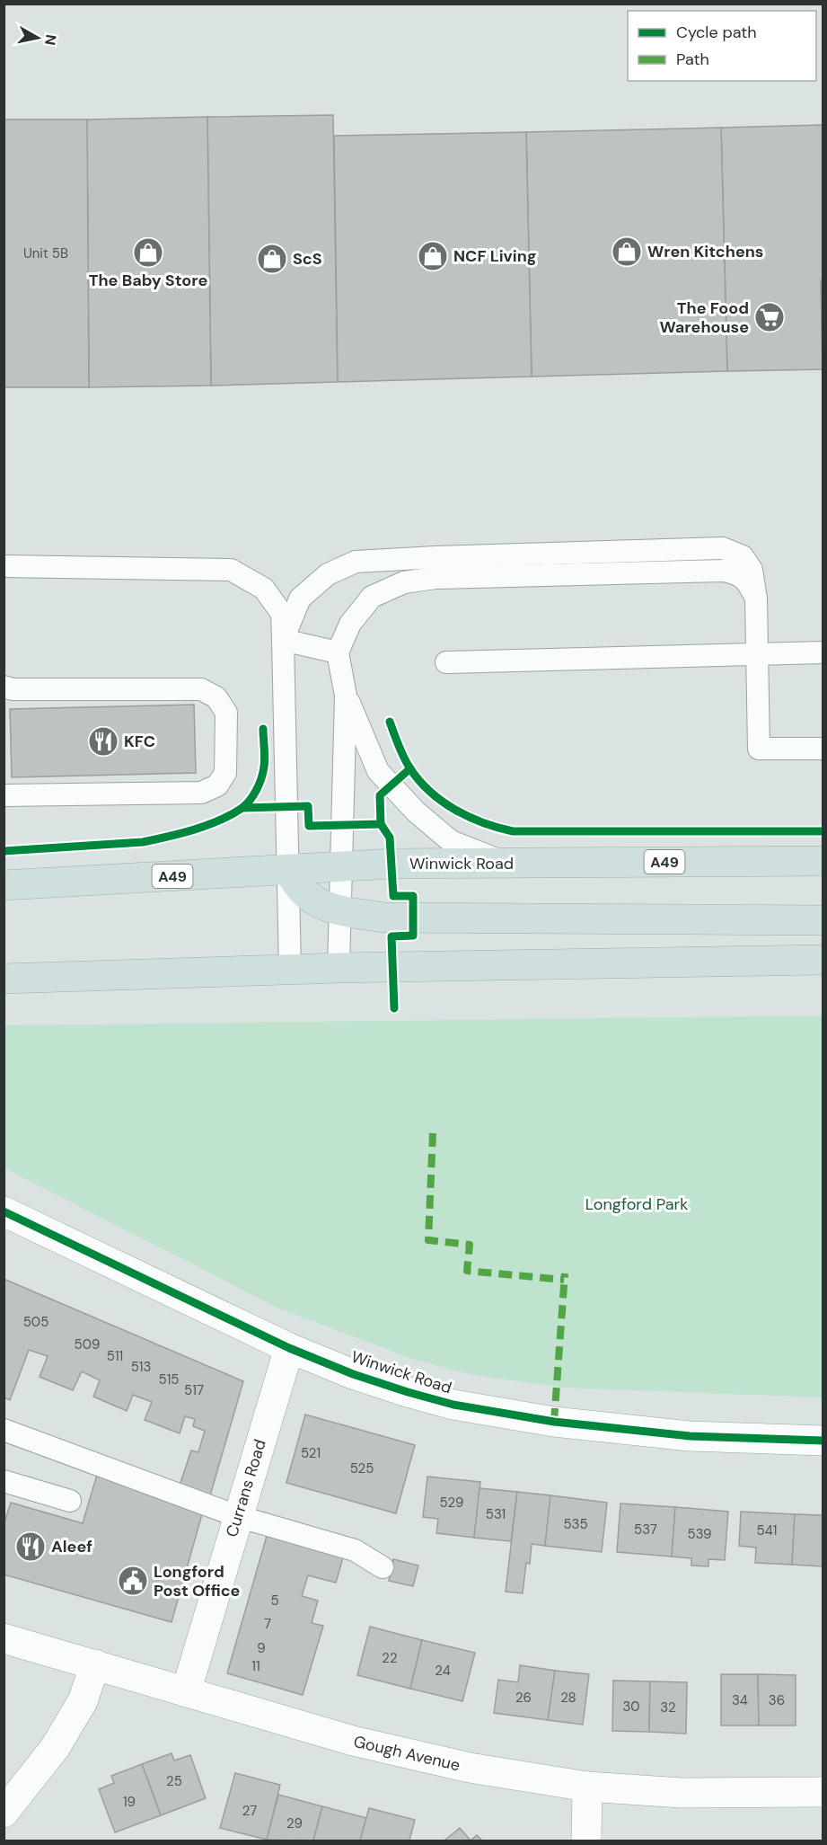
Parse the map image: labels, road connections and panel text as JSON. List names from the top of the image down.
{
  "streets": {
    "highway": ["A49", "Winwick Road"],
    "street": ["Currans Road", "Gough Avenue"]
  },
  "crossings": [
    ["Winwick Road", "Currans Road"],
    ["Currans Road", "Gough Avenue"]
  ],
  "parks": ["Longford Park"],
  "places": {
    "shop": [
      "Wren Kitchens",
      "The Baby Store",
      "NCF Living",
      "ScS"
    ],
    "supermarket": ["The Food Warehouse"],
    "restaurant": ["KFC", "Aleef"],
    "public building": ["Longford Post Office"]
  },
  "house_numbers": [
    "Unit 5B",
    "505",
    "509",
    "511",
    "513",
    "515",
    "517",
    "521",
    "525",
    "529",
    "531",
    "535",
    "537",
    "541",
    "539",
    "5",
    "7",
    "9",
    "22",
    "11",
    "24",
    "26",
    "28",
    "34",
    "36",
    "30",
    "32",
    "25",
    "19",
    "27",
    "29"
  ],
  "legend": ["Cycle path", "Path"],
  "north": "right"
}
